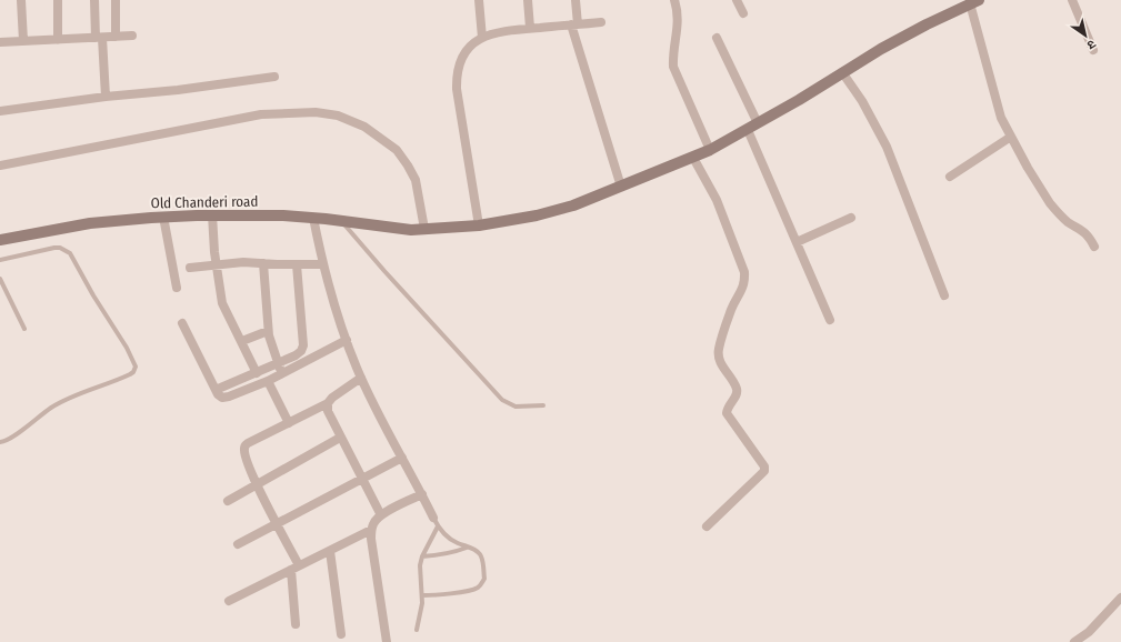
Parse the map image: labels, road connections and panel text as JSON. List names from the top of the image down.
{
  "streets": {
    "street": ["Old Chanderi road"]
  },
  "north": "bottom right"
}
